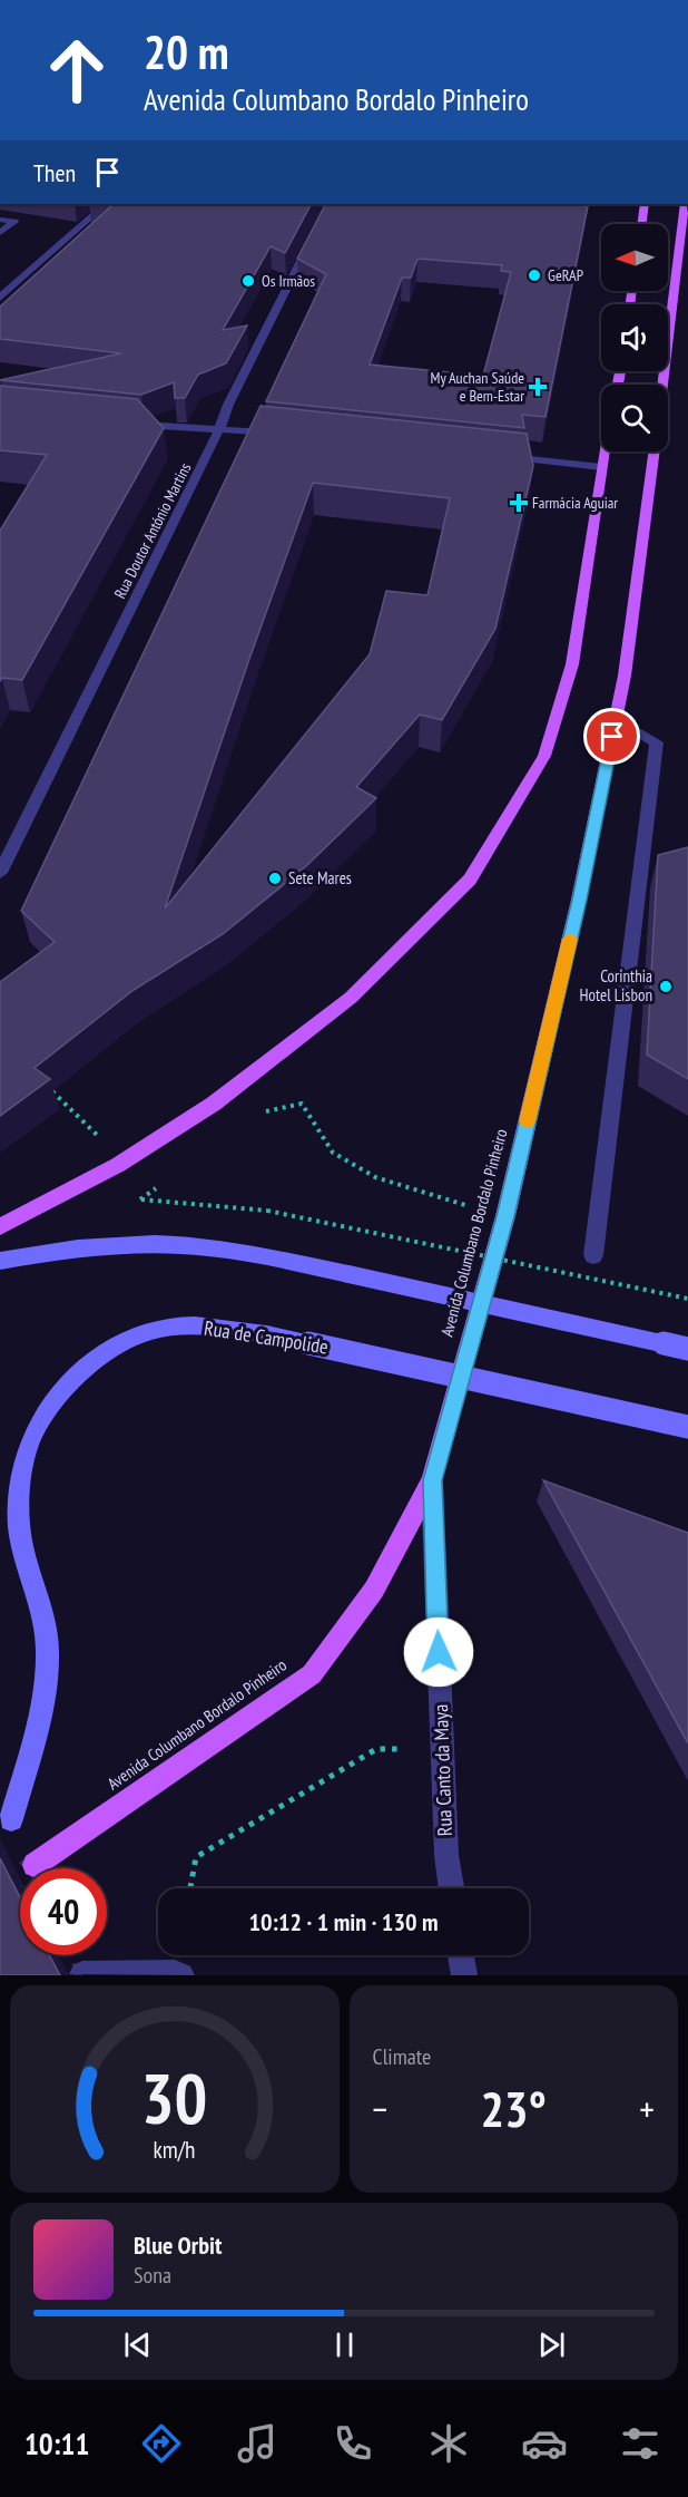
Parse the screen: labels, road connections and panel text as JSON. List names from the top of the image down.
{
  "streets": {
    "main road": ["Avenida Columbano Bordalo Pinheiro", "Rua de Campolide"],
    "street": ["Rua Doutor António Martins", "Rua Canto da Maya"]
  },
  "crossings": [
    ["Avenida Columbano Bordalo Pinheiro", "Rua Canto da Maya"]
  ],
  "places": {
    "other": [
      "GeRAP",
      "Os Irmãos",
      "Sete Mares",
      "Corinthia Hotel Lisbon"
    ],
    "health": ["My Auchan Saúde e Bem-Estar", "Farmácia Aguiar"]
  },
  "north": "left",
  "page": {
    "turn": ["20 m", "Avenida Columbano Bordalo Pinheiro"],
    "then": "Then",
    "limit": "40",
    "trip": "10:12 · 1 min · 130 m",
    "tile": "Climate",
    "heat": ["−", "23°", "+"],
    "song": ["Blue Orbit", "Sona"],
    "tabs": "10:11",
    "gauge": ["30", "km/h"]
  }
}
